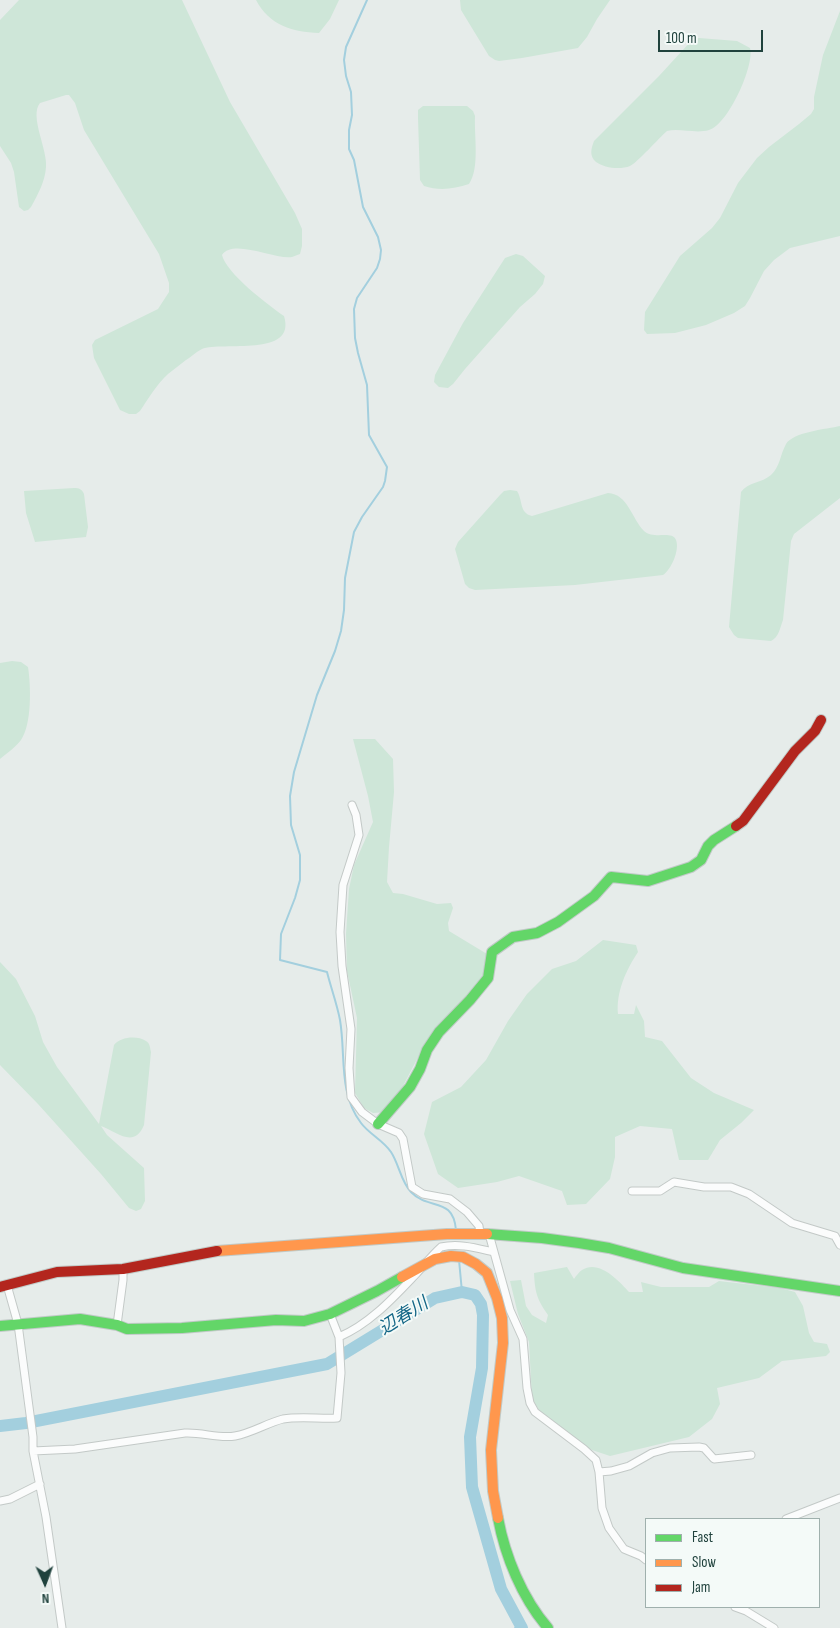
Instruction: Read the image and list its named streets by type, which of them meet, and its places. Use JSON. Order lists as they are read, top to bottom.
{
  "water": ["辺春川"],
  "legend": ["Fast", "Slow", "Jam"],
  "scale_bar": "100 m",
  "north": "bottom"
}
